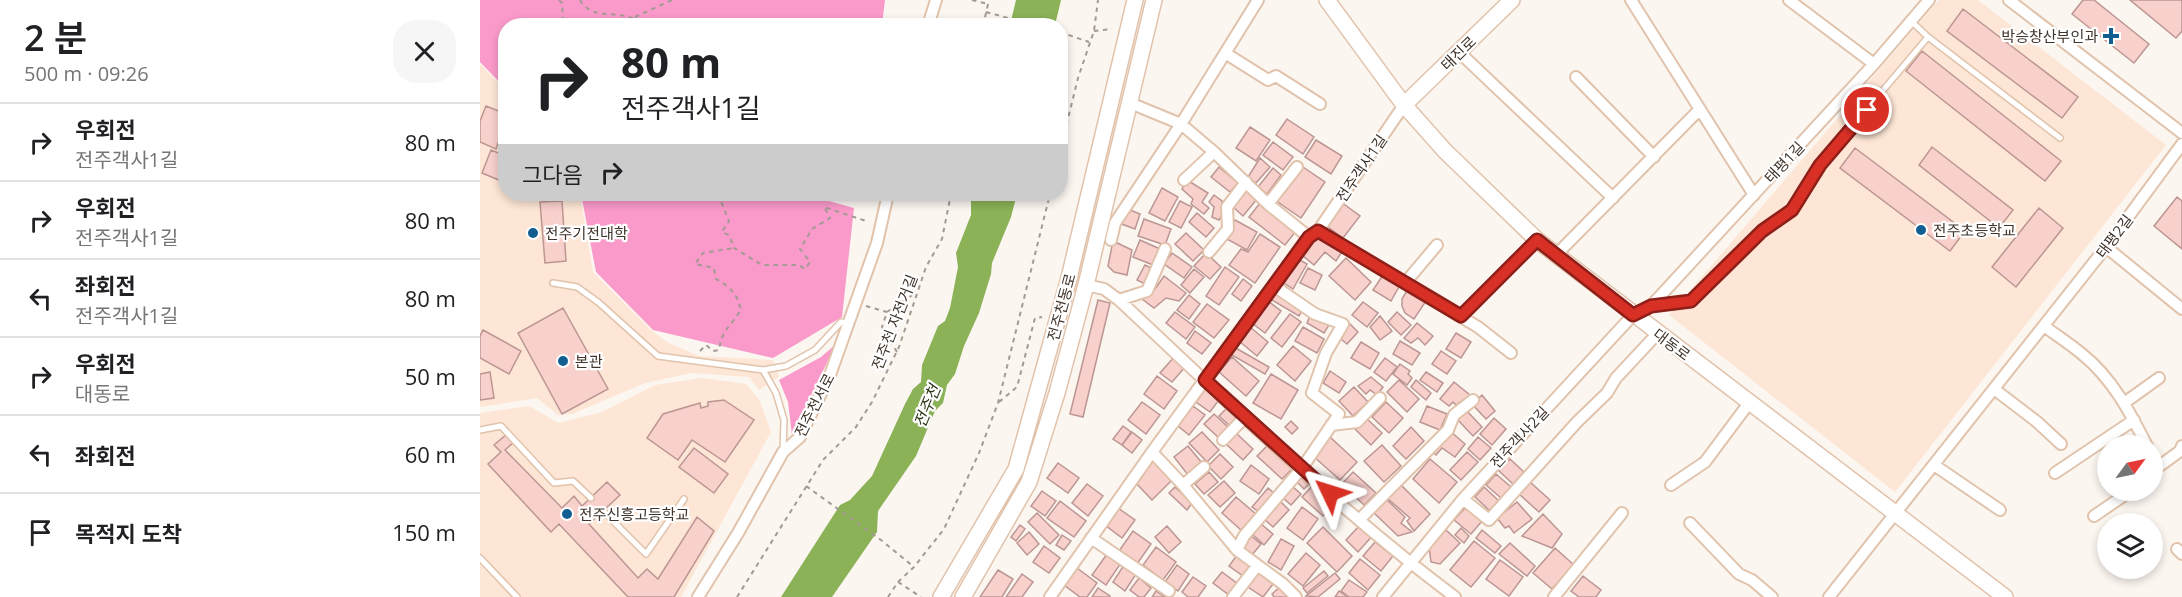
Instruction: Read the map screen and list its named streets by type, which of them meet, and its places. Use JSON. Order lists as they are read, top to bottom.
{
  "streets": {
    "street": [
      "태진로",
      "태평1길",
      "전주객사1길",
      "태평2길",
      "전주천동로",
      "대동로",
      "전주천서로",
      "전주객사2길"
    ],
    "path": ["전주천 자전거길"]
  },
  "crossings": [
    ["태진로", "전주객사1길"],
    ["태진로", "대동로"],
    ["태평1길", "대동로"],
    ["태평1길", "전주객사2길"],
    ["전주객사1길", "대동로"],
    ["태평2길", "대동로"],
    ["대동로", "전주객사2길"]
  ],
  "water": ["전주천"],
  "places": {
    "health": ["박승창산부인과"],
    "other": [
      "전주초등학교",
      "전주기전대학",
      "본관",
      "전주신흥고등학교"
    ]
  },
  "north": "top right",
  "page": {
    "heading": ["2 분", "500 m · 09:26"],
    "turn": ["80 m", "전주객사1길"],
    "list": [
      {
        "name": "우회전",
        "note": "전주객사1길",
        "value": "80 m"
      },
      {
        "name": "우회전",
        "note": "전주객사1길",
        "value": "80 m"
      },
      {
        "name": "좌회전",
        "note": "전주객사1길",
        "value": "80 m"
      },
      {
        "name": "우회전",
        "note": "대동로",
        "value": "50 m"
      },
      {
        "name": "좌회전",
        "value": "60 m"
      },
      {
        "name": "목적지 도착",
        "value": "150 m"
      }
    ],
    "then": "그다음"
  }
}
